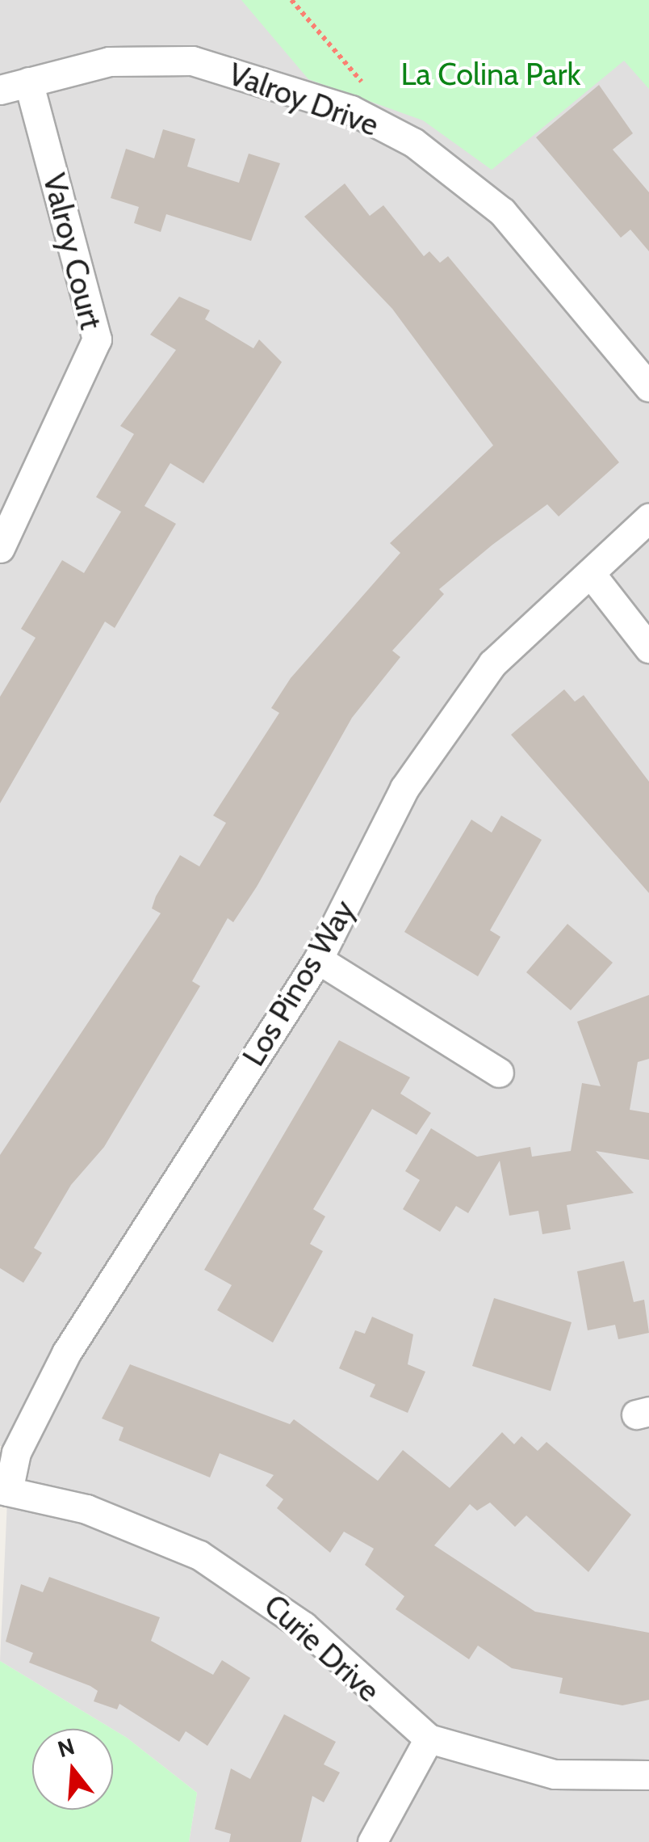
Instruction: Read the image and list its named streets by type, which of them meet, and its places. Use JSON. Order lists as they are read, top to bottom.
{
  "streets": {
    "street": [
      "Valroy Drive",
      "Valroy Court",
      "Los Pinos Way",
      "Curie Drive"
    ]
  },
  "crossings": [
    ["Valroy Drive", "Valroy Court"],
    ["Los Pinos Way", "Curie Drive"]
  ],
  "parks": ["La Colina Park"],
  "north": "top"
}
